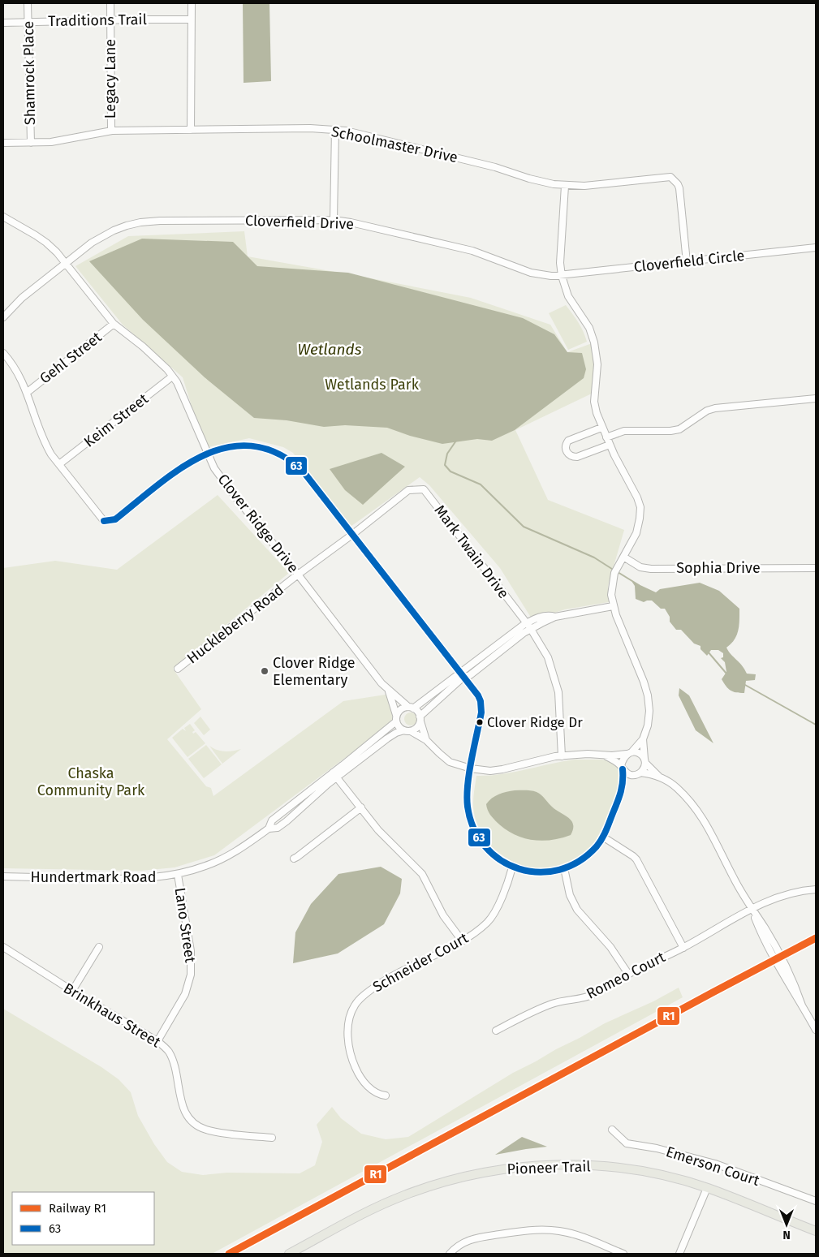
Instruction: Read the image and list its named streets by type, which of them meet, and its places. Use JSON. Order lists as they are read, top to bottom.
{
  "streets": {
    "main road": ["Pioneer Trail"],
    "street": [
      "Traditions Trail",
      "Shamrock Place",
      "Legacy Lane",
      "Schoolmaster Drive",
      "Cloverfield Drive",
      "Cloverfield Circle",
      "Gehl Street",
      "Keim Street",
      "Clover Ridge Drive",
      "Mark Twain Drive",
      "Sophia Drive",
      "Huckleberry Road",
      "Hundertmark Road",
      "Lano Street",
      "Schneider Court",
      "Romeo Court",
      "Brinkhaus Street",
      "Emerson Court"
    ]
  },
  "crossings": [
    ["Traditions Trail", "Shamrock Place"],
    ["Traditions Trail", "Legacy Lane"],
    ["Shamrock Place", "Schoolmaster Drive"],
    ["Legacy Lane", "Schoolmaster Drive"],
    ["Schoolmaster Drive", "Cloverfield Circle"],
    ["Cloverfield Drive", "Cloverfield Circle"],
    ["Cloverfield Drive", "Clover Ridge Drive"],
    ["Gehl Street", "Clover Ridge Drive"],
    ["Keim Street", "Clover Ridge Drive"],
    ["Clover Ridge Drive", "Huckleberry Road"],
    ["Mark Twain Drive", "Huckleberry Road"],
    ["Mark Twain Drive", "Schneider Court"],
    ["Hundertmark Road", "Lano Street"],
    ["Lano Street", "Brinkhaus Street"]
  ],
  "water": ["Wetlands"],
  "parks": ["Wetlands Park", "Chaska Community Park"],
  "places": ["Clover Ridge Elementary", "Clover Ridge Dr"],
  "lines": ["transit line 63", "rail line R1"],
  "legend": ["Railway R1", "63"],
  "north": "bottom"
}
